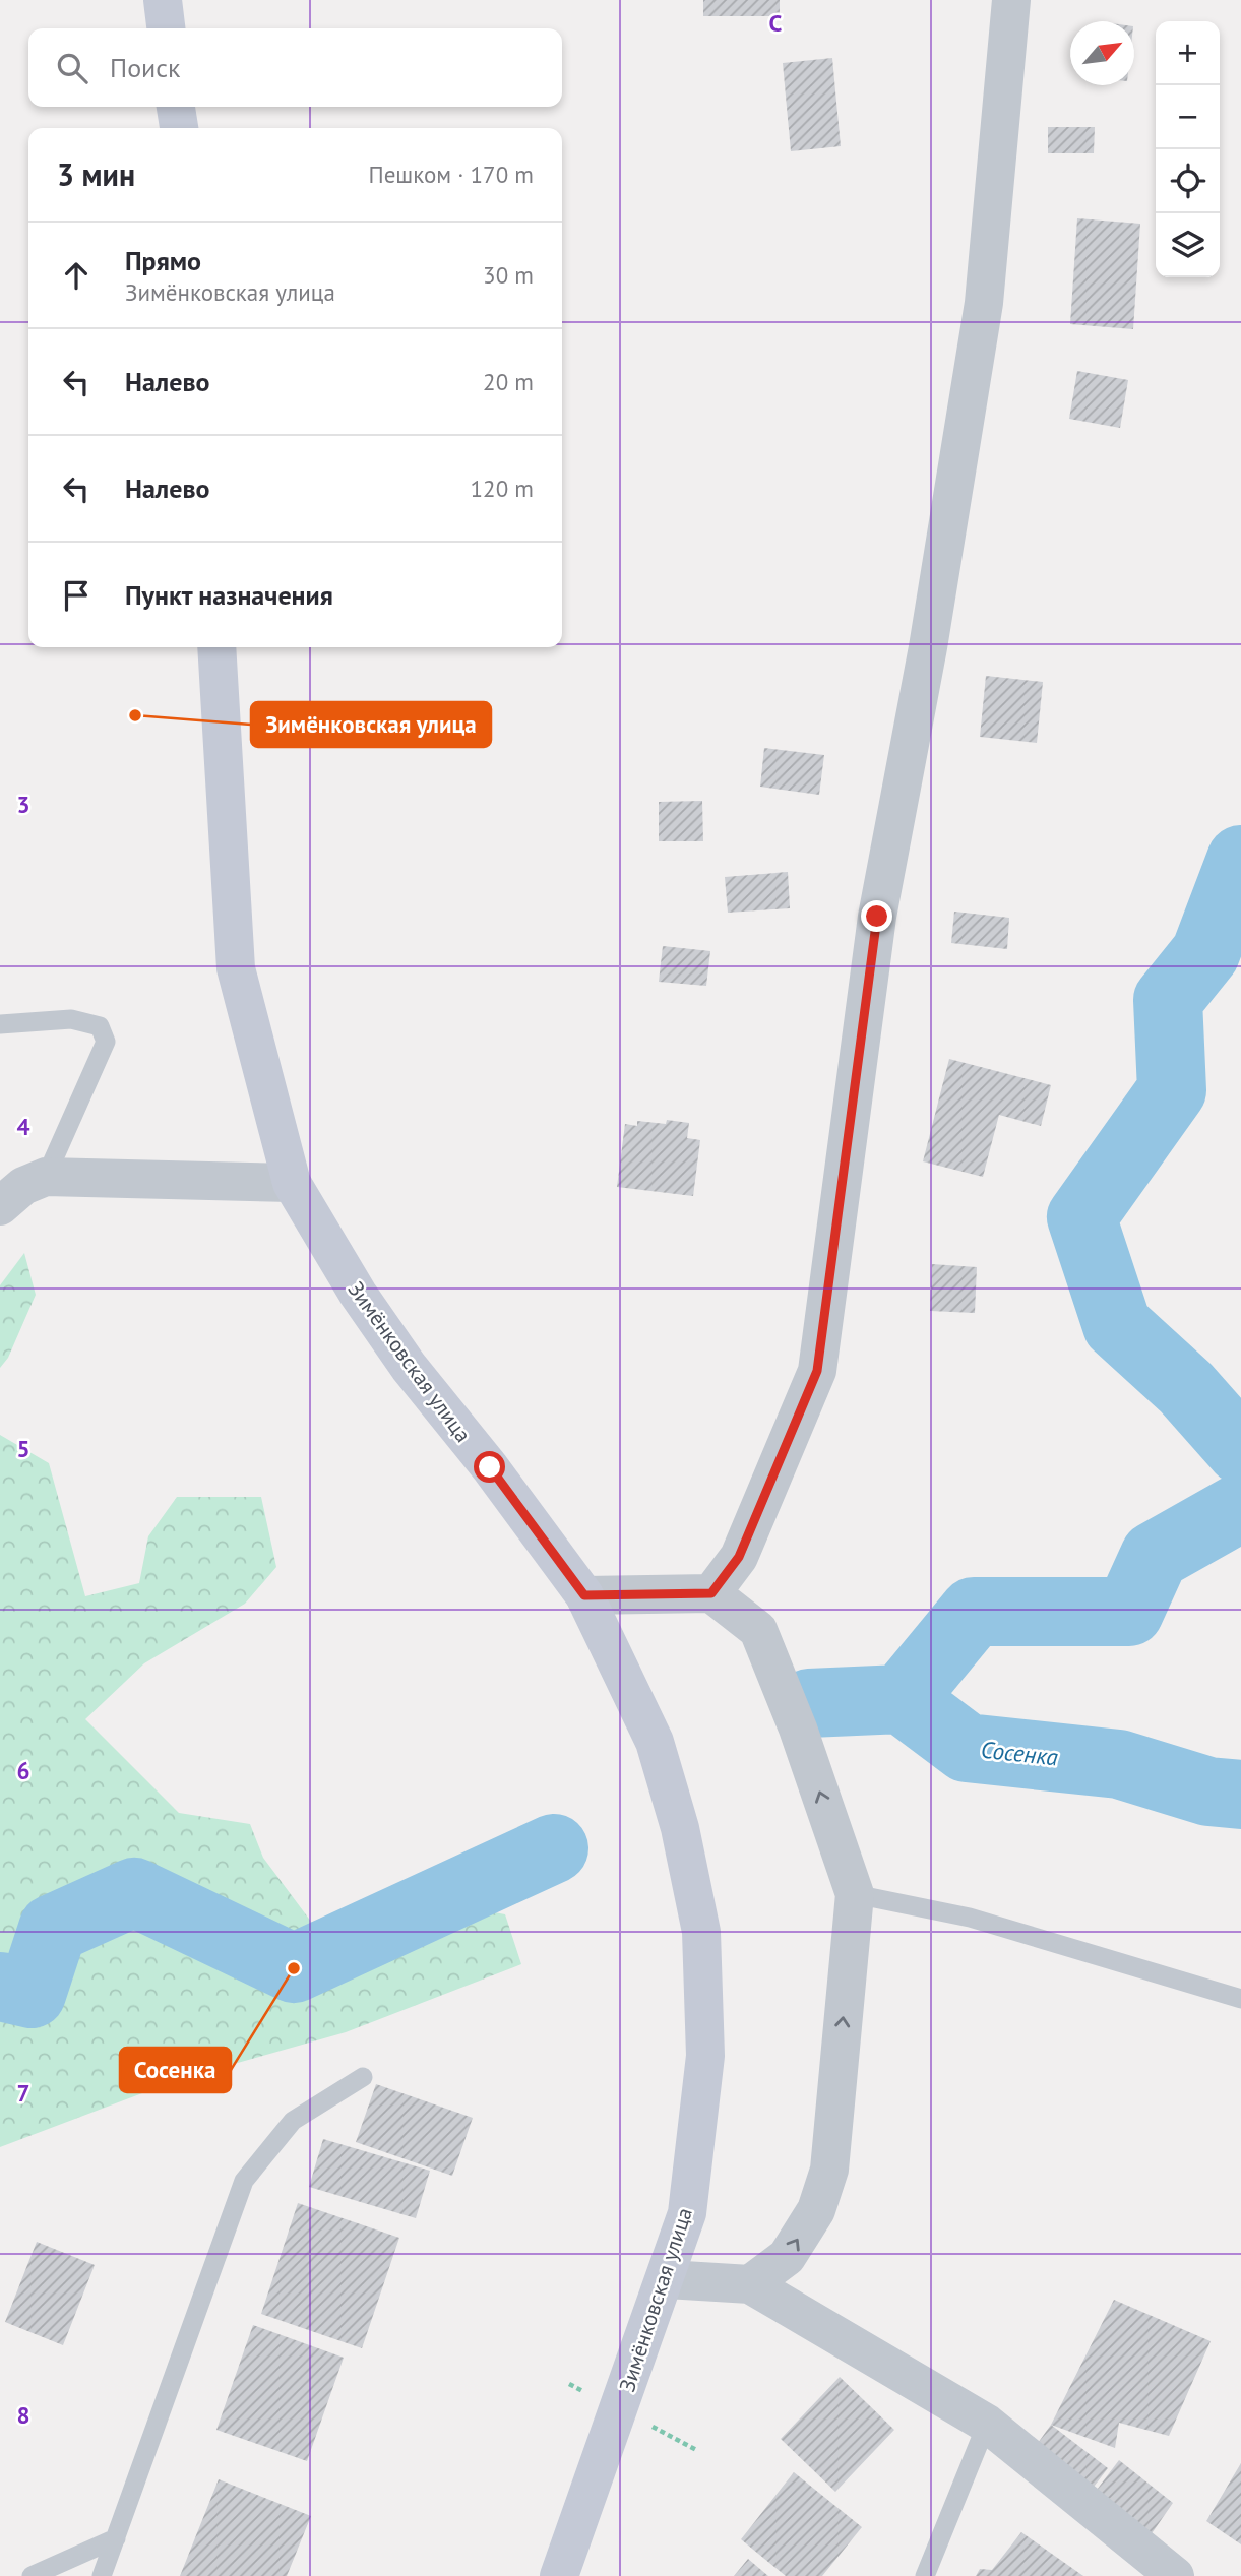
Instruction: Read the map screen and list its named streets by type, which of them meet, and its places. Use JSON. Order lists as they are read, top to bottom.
{
  "streets": {
    "main road": ["Зимёнковская улица"]
  },
  "water": ["Сосенка"],
  "places": ["Зимёнковская улица", "Сосенка"],
  "north": "top right",
  "page": {
    "map_buttons": ["+", "−"],
    "search": "Поиск",
    "heading": ["3 мин", "Пешком · 170 m"],
    "list": [
      ["Прямо", "Зимёнковская улица", "30 m"],
      ["Налево", "20 m"],
      ["Налево", "120 m"],
      "Пункт назначения"
    ]
  },
  "grid": {
    "columns": ["C"],
    "rows": [
      "3",
      "4",
      "5",
      "6",
      "7",
      "8"
    ]
  }
}
